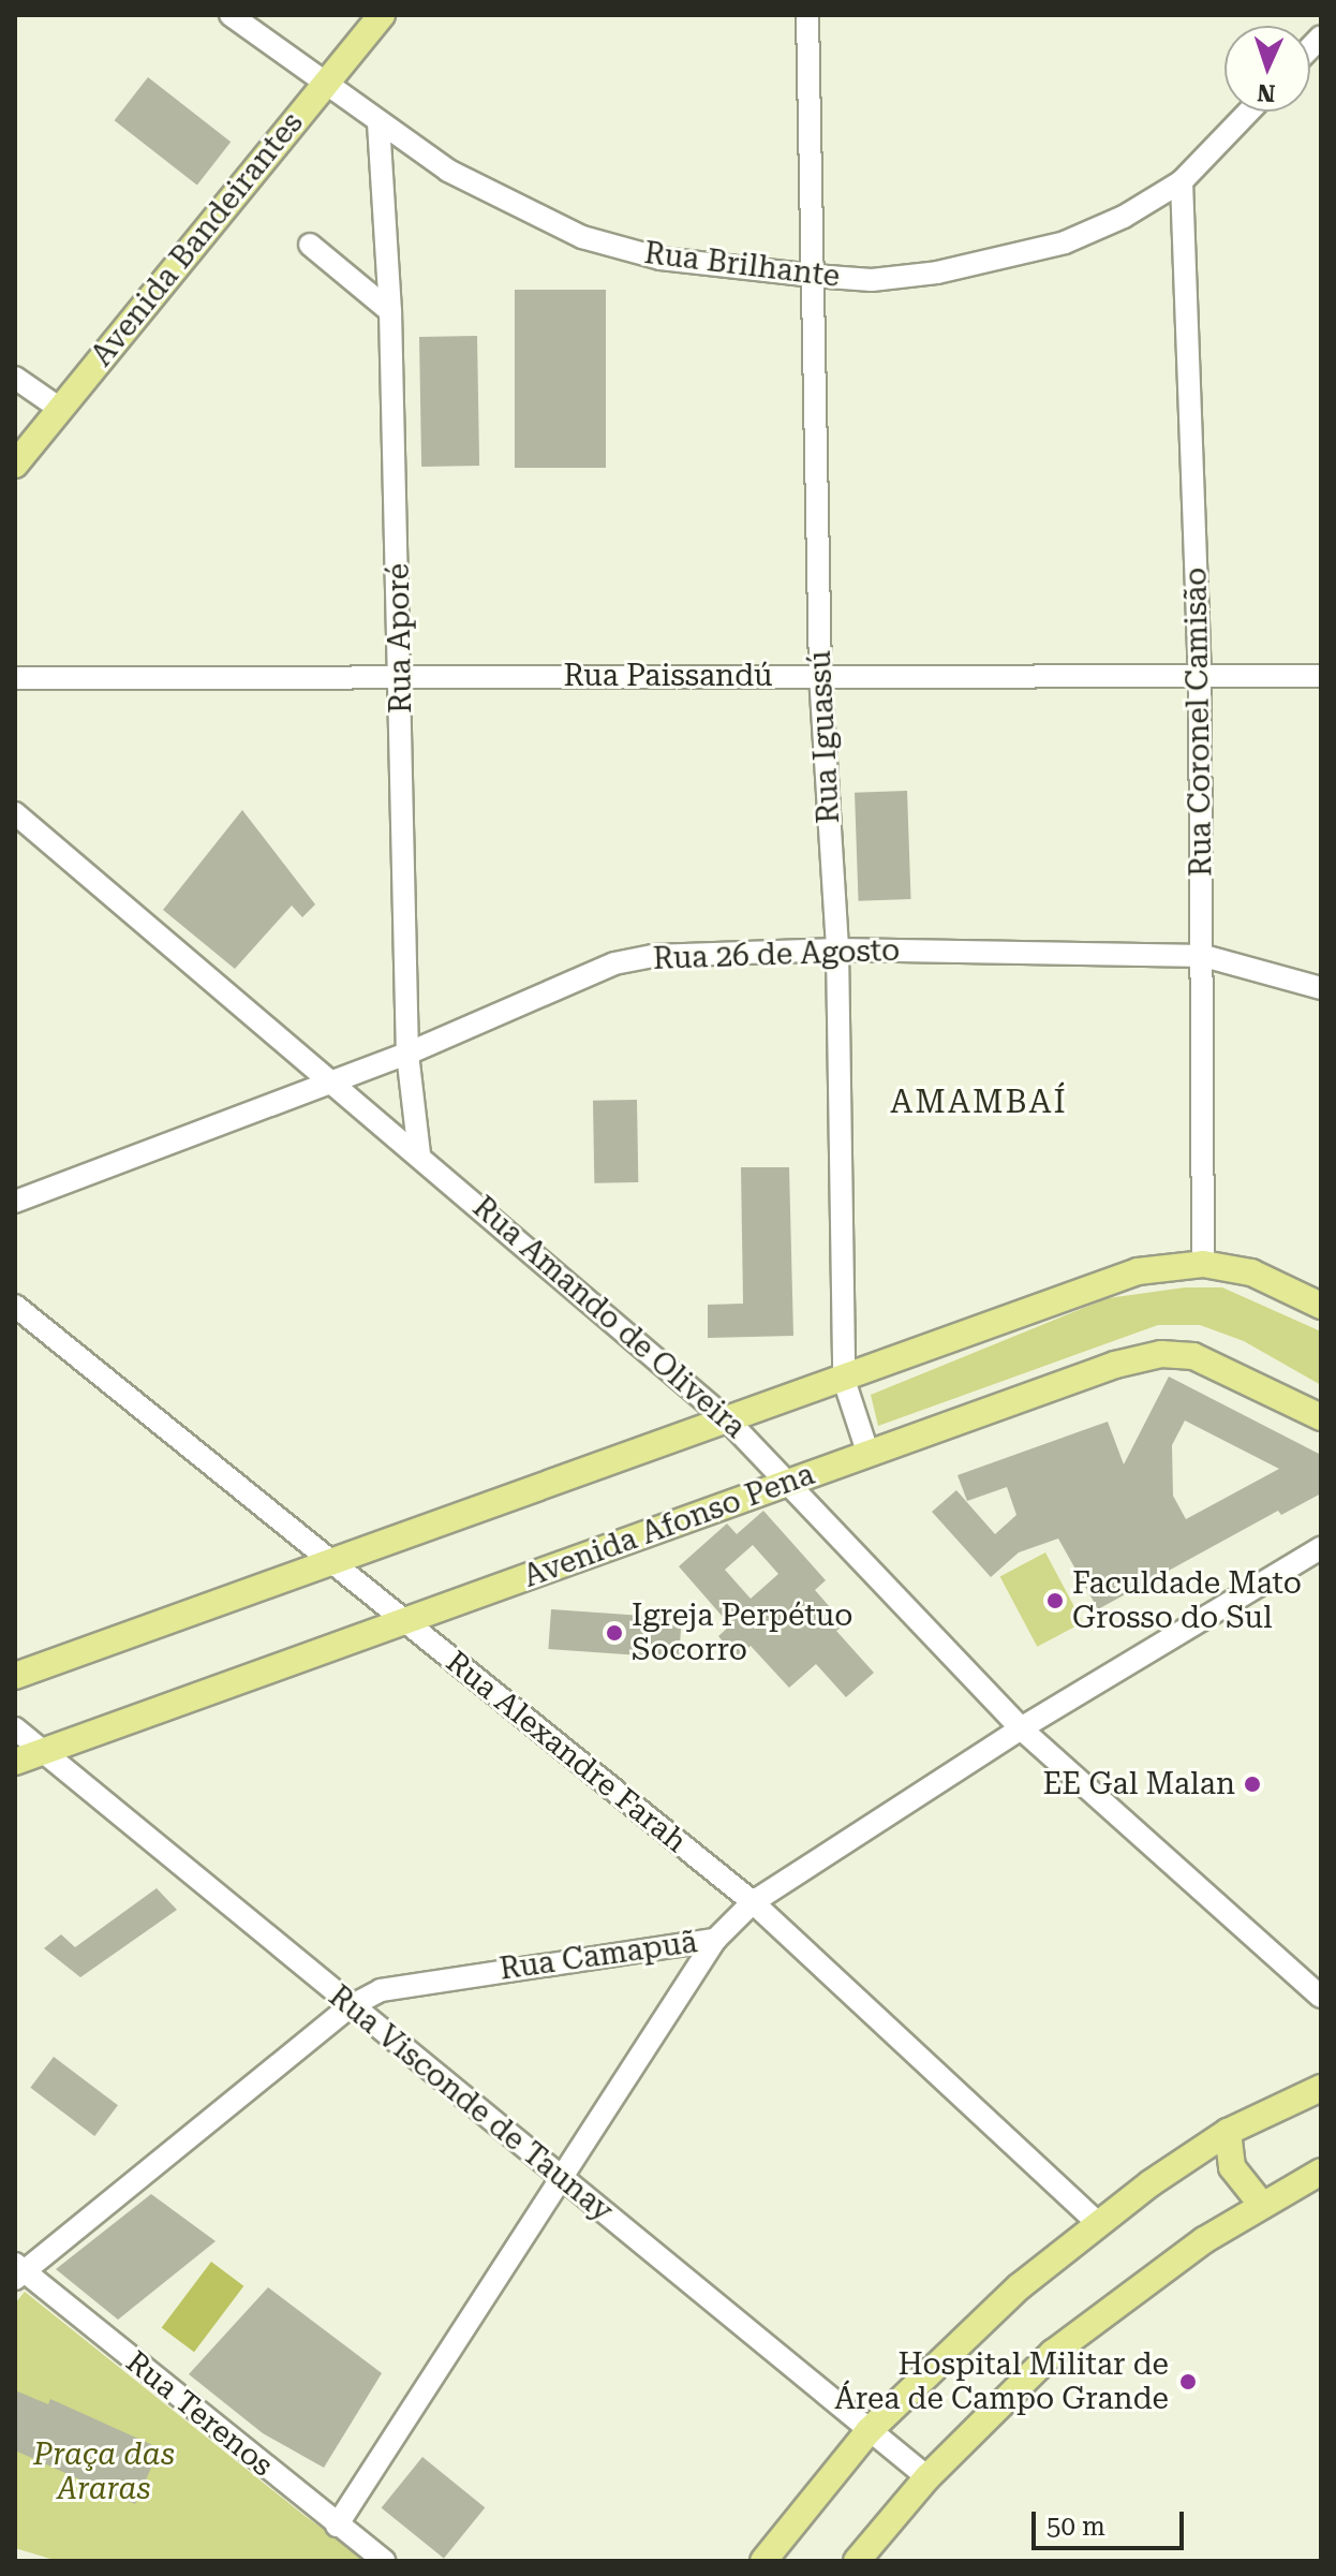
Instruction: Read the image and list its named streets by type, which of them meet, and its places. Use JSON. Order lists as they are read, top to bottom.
{
  "streets": {
    "main road": ["Avenida Bandeirantes", "Avenida Afonso Pena"],
    "street": [
      "Rua Brilhante",
      "Rua Aporé",
      "Rua Paissandú",
      "Rua Coronel Camisão",
      "Rua Iguassú",
      "Rua 26 de Agosto",
      "Rua Amando de Oliveira",
      "Rua Alexandre Farah",
      "Rua Camapuã",
      "Rua Visconde de Taunay",
      "Rua Terenos"
    ]
  },
  "crossings": [
    ["Avenida Bandeirantes", "Rua Brilhante"],
    ["Rua Brilhante", "Rua Aporé"],
    ["Rua Brilhante", "Rua Coronel Camisão"],
    ["Rua Brilhante", "Rua Iguassú"],
    ["Rua Aporé", "Rua Paissandú"],
    ["Rua Aporé", "Rua 26 de Agosto"],
    ["Rua Aporé", "Rua Amando de Oliveira"],
    ["Rua Paissandú", "Rua Coronel Camisão"],
    ["Rua Paissandú", "Rua Iguassú"],
    ["Rua Coronel Camisão", "Rua 26 de Agosto"],
    ["Rua Iguassú", "Rua 26 de Agosto"],
    ["Rua Iguassú", "Avenida Afonso Pena"],
    ["Rua 26 de Agosto", "Rua Amando de Oliveira"],
    ["Rua Amando de Oliveira", "Avenida Afonso Pena"],
    ["Rua Amando de Oliveira", "Rua Camapuã"],
    ["Avenida Afonso Pena", "Rua Alexandre Farah"],
    ["Avenida Afonso Pena", "Rua Visconde de Taunay"],
    ["Rua Alexandre Farah", "Rua Camapuã"],
    ["Rua Camapuã", "Rua Visconde de Taunay"],
    ["Rua Camapuã", "Rua Terenos"]
  ],
  "districts": ["AMAMBAÍ"],
  "parks": ["Praça das Araras"],
  "places": [
    "Faculdade Mato Grosso do Sul",
    "Igreja Perpétuo Socorro",
    "EE Gal Malan",
    "Hospital Militar de Área de Campo Grande"
  ],
  "scale_bar": "50 m",
  "north": "bottom"
}
